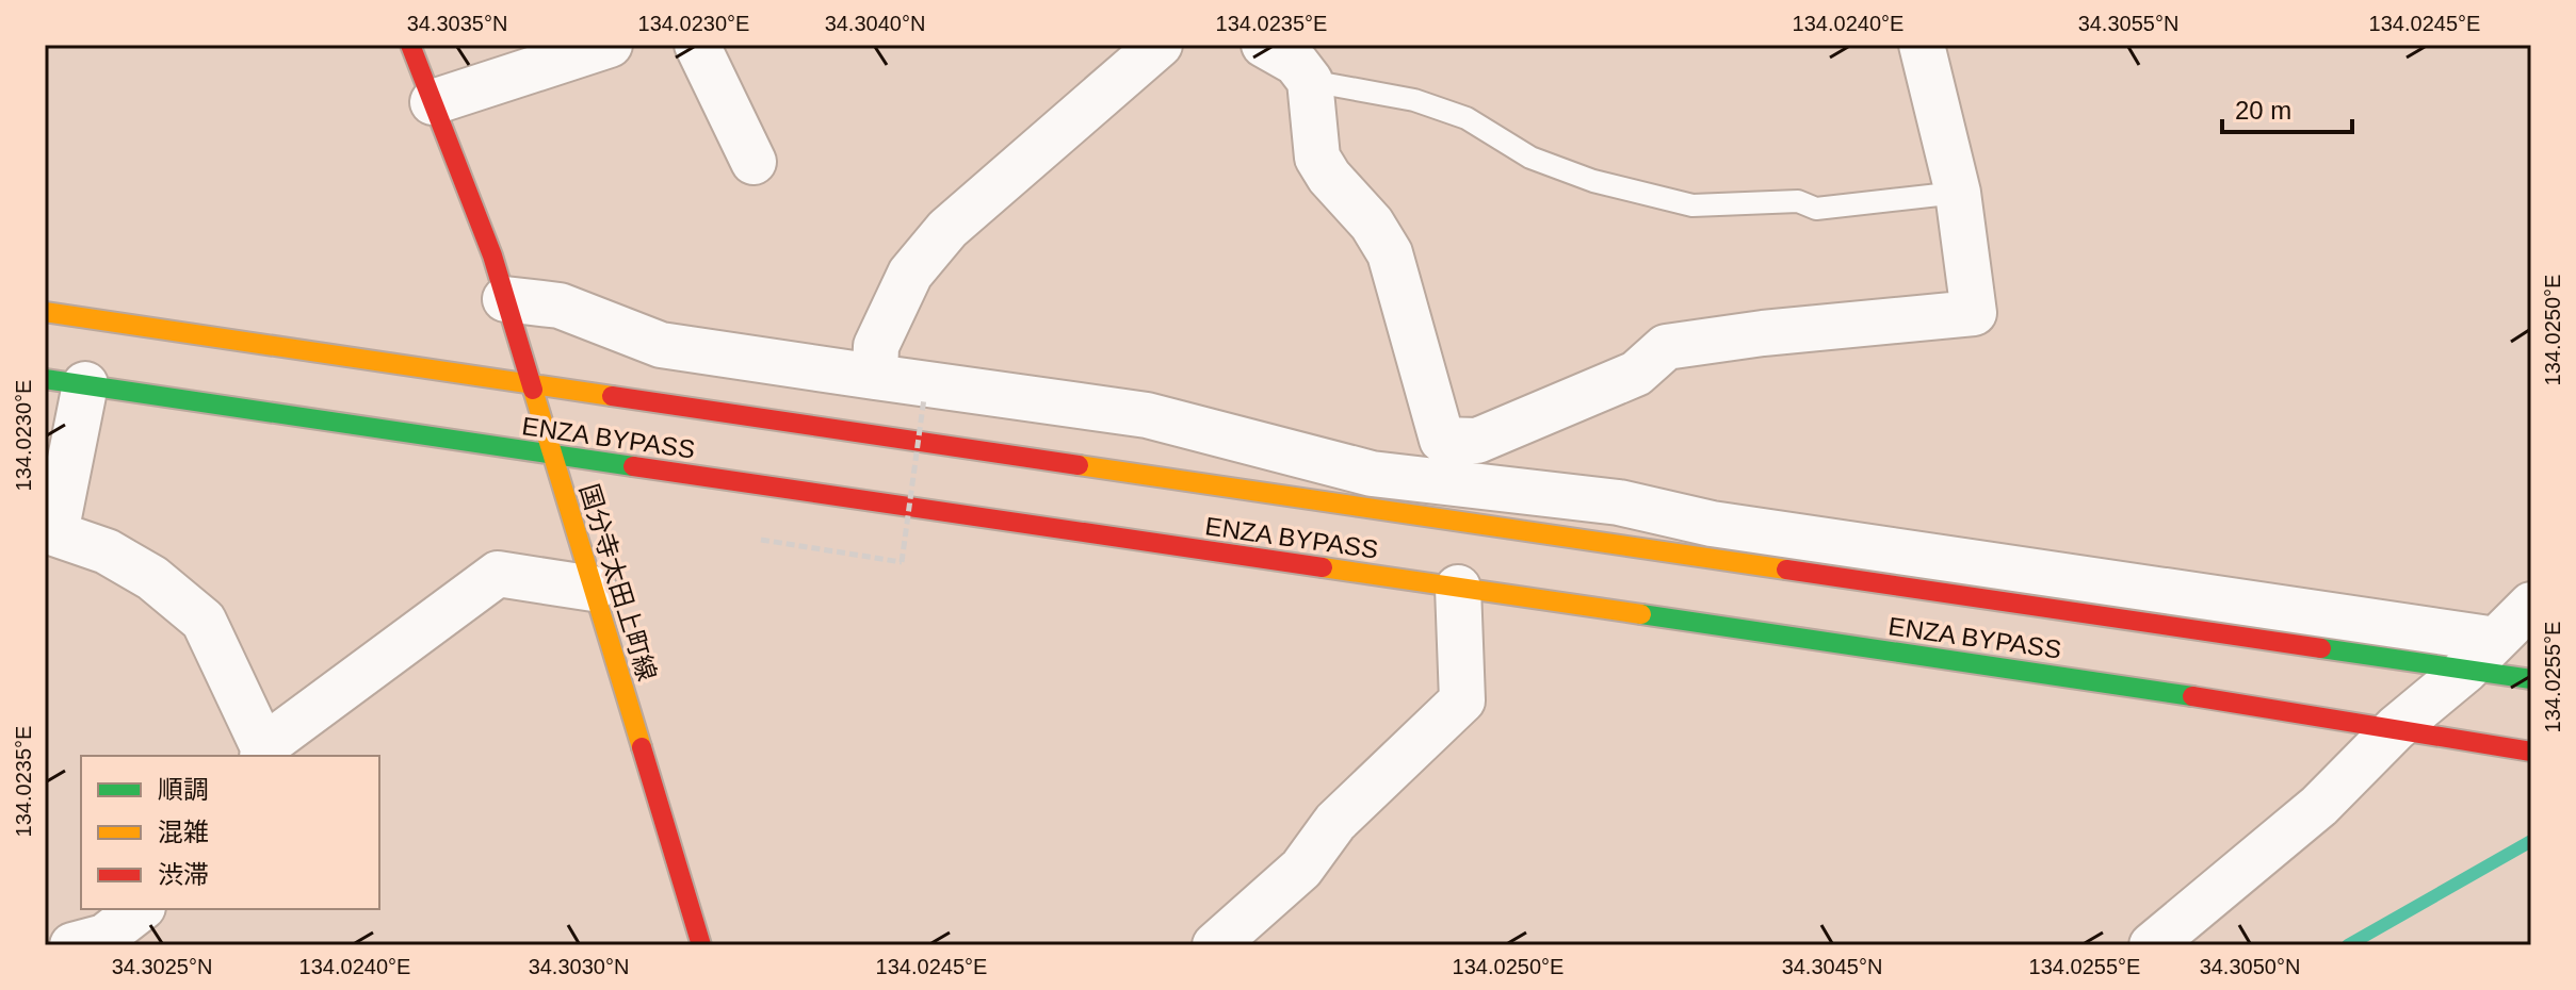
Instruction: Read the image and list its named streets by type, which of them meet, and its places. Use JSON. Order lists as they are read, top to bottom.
{
  "streets": {
    "main road": ["ENZA BYPASS", "国分寺太田上町線"]
  },
  "crossings": [
    ["ENZA BYPASS", "国分寺太田上町線"]
  ],
  "legend": ["順調", "混雑", "渋滞"],
  "scale_bar": "20 m",
  "coordinates": [
    "34.3035°N",
    "134.0230°E",
    "34.3040°N",
    "134.0235°E",
    "134.0240°E",
    "34.3055°N",
    "134.0245°E",
    "134.0250°E",
    "134.0255°E",
    "34.3025°N",
    "34.3030°N",
    "34.3045°N",
    "34.3050°N"
  ]
}
